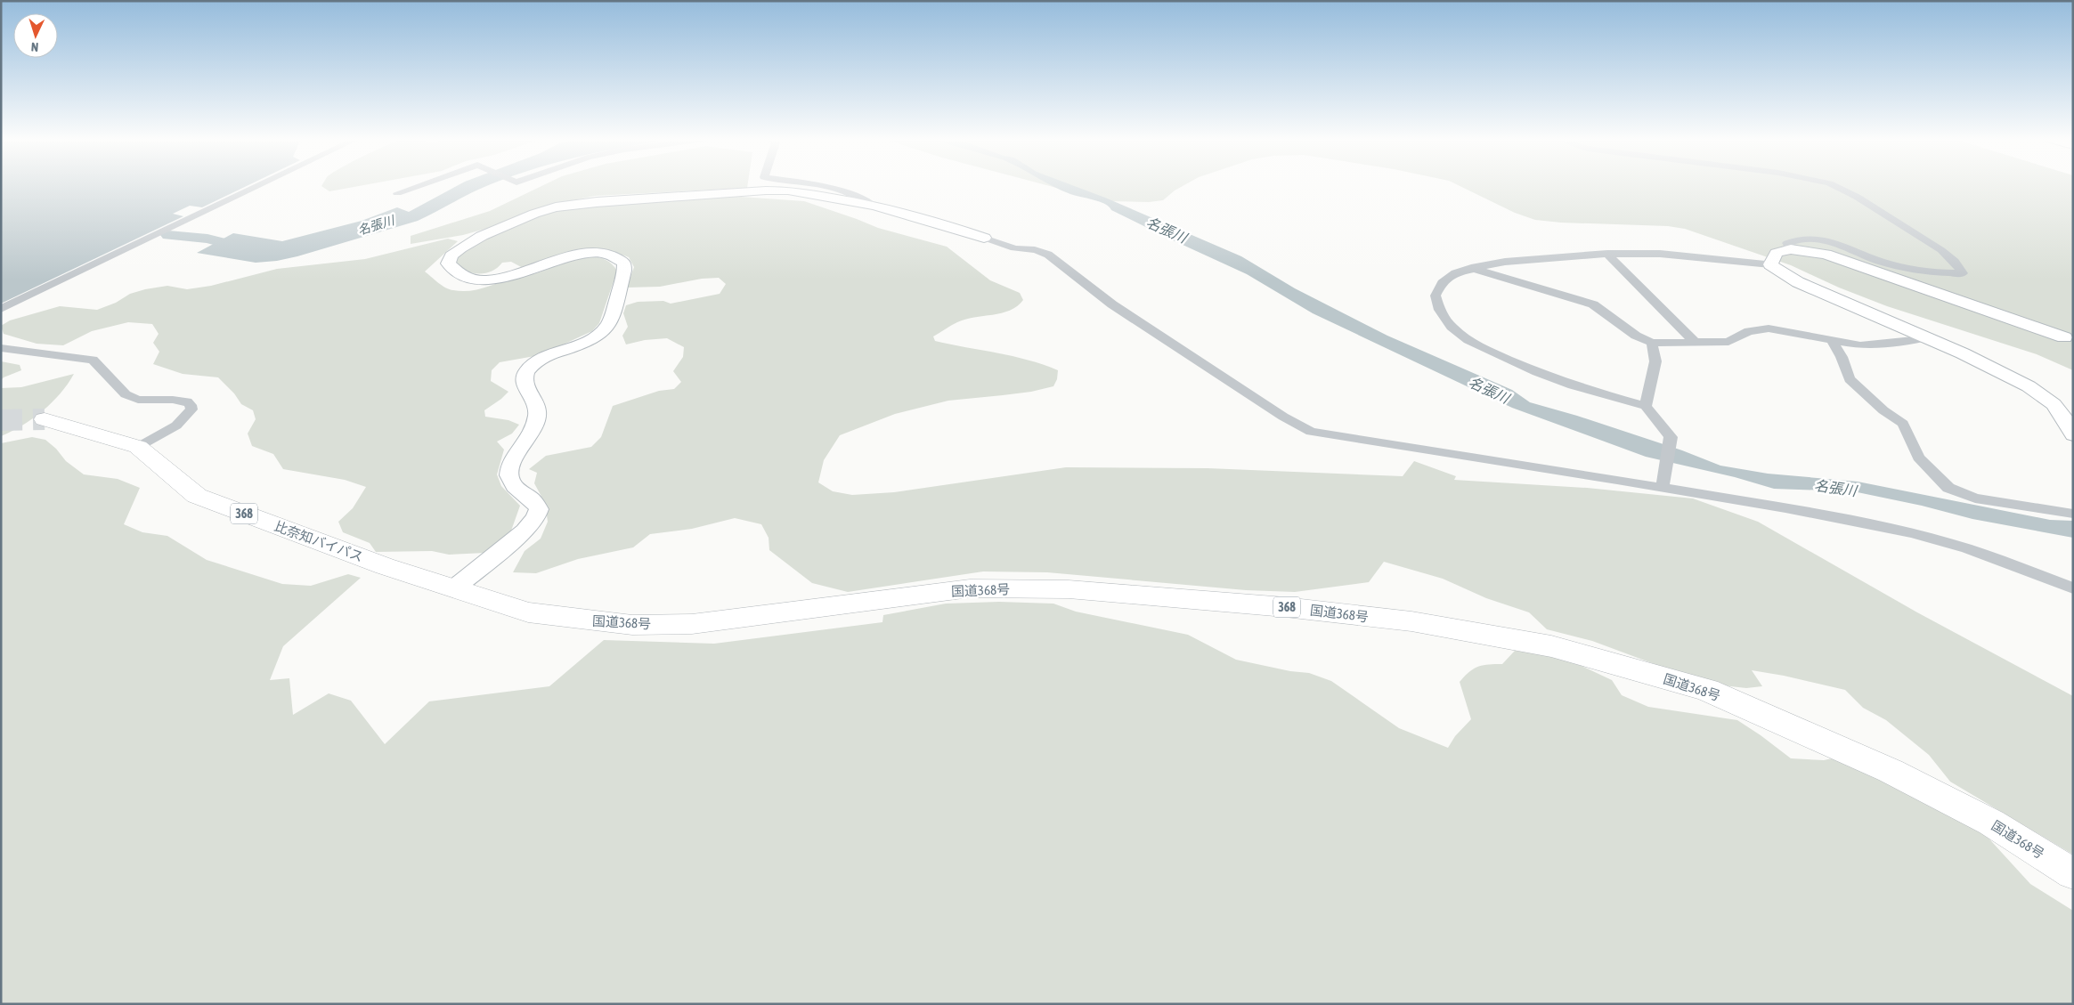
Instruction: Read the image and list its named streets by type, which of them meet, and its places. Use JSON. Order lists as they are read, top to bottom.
{
  "streets": {
    "highway": ["368", "比奈知バイパス", "国道368号"]
  },
  "crossings": [
    ["比奈知バイパス", "国道368号"]
  ],
  "water": ["名張川"],
  "north": "bottom"
}
